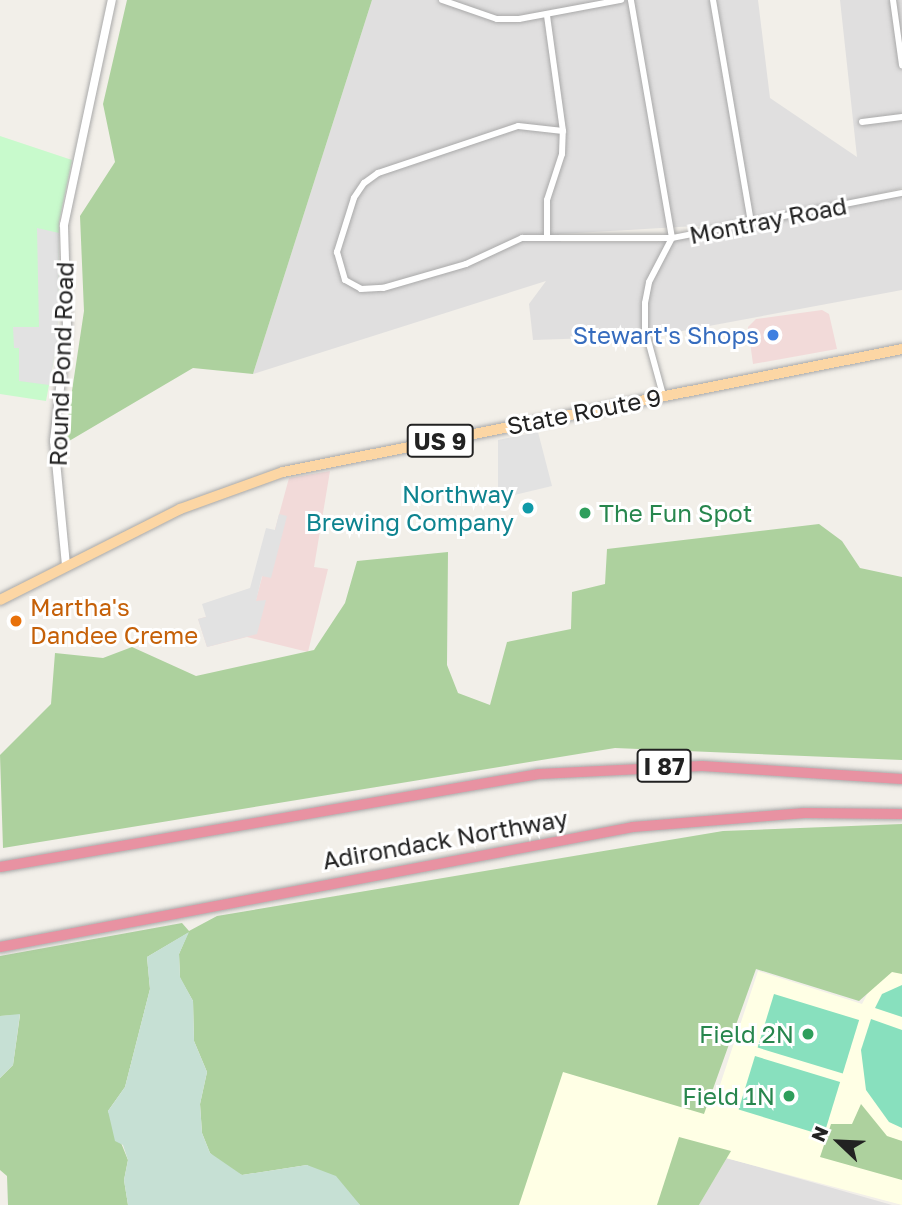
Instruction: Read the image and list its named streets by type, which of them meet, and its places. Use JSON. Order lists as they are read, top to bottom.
{
  "streets": {
    "highway": ["I 87", "Adirondack Northway"],
    "main road": ["State Route 9", "US 9"],
    "street": ["Montray Road", "Round Pond Road"]
  },
  "crossings": [
    ["Montray Road", "State Route 9"],
    ["Round Pond Road", "State Route 9"]
  ],
  "places": [
    "Stewart's Shops",
    "Northway Brewing Company",
    "The Fun Spot",
    "Martha's Dandee Creme",
    "Field 2N",
    "Field 1N"
  ],
  "north": "top left"
}
